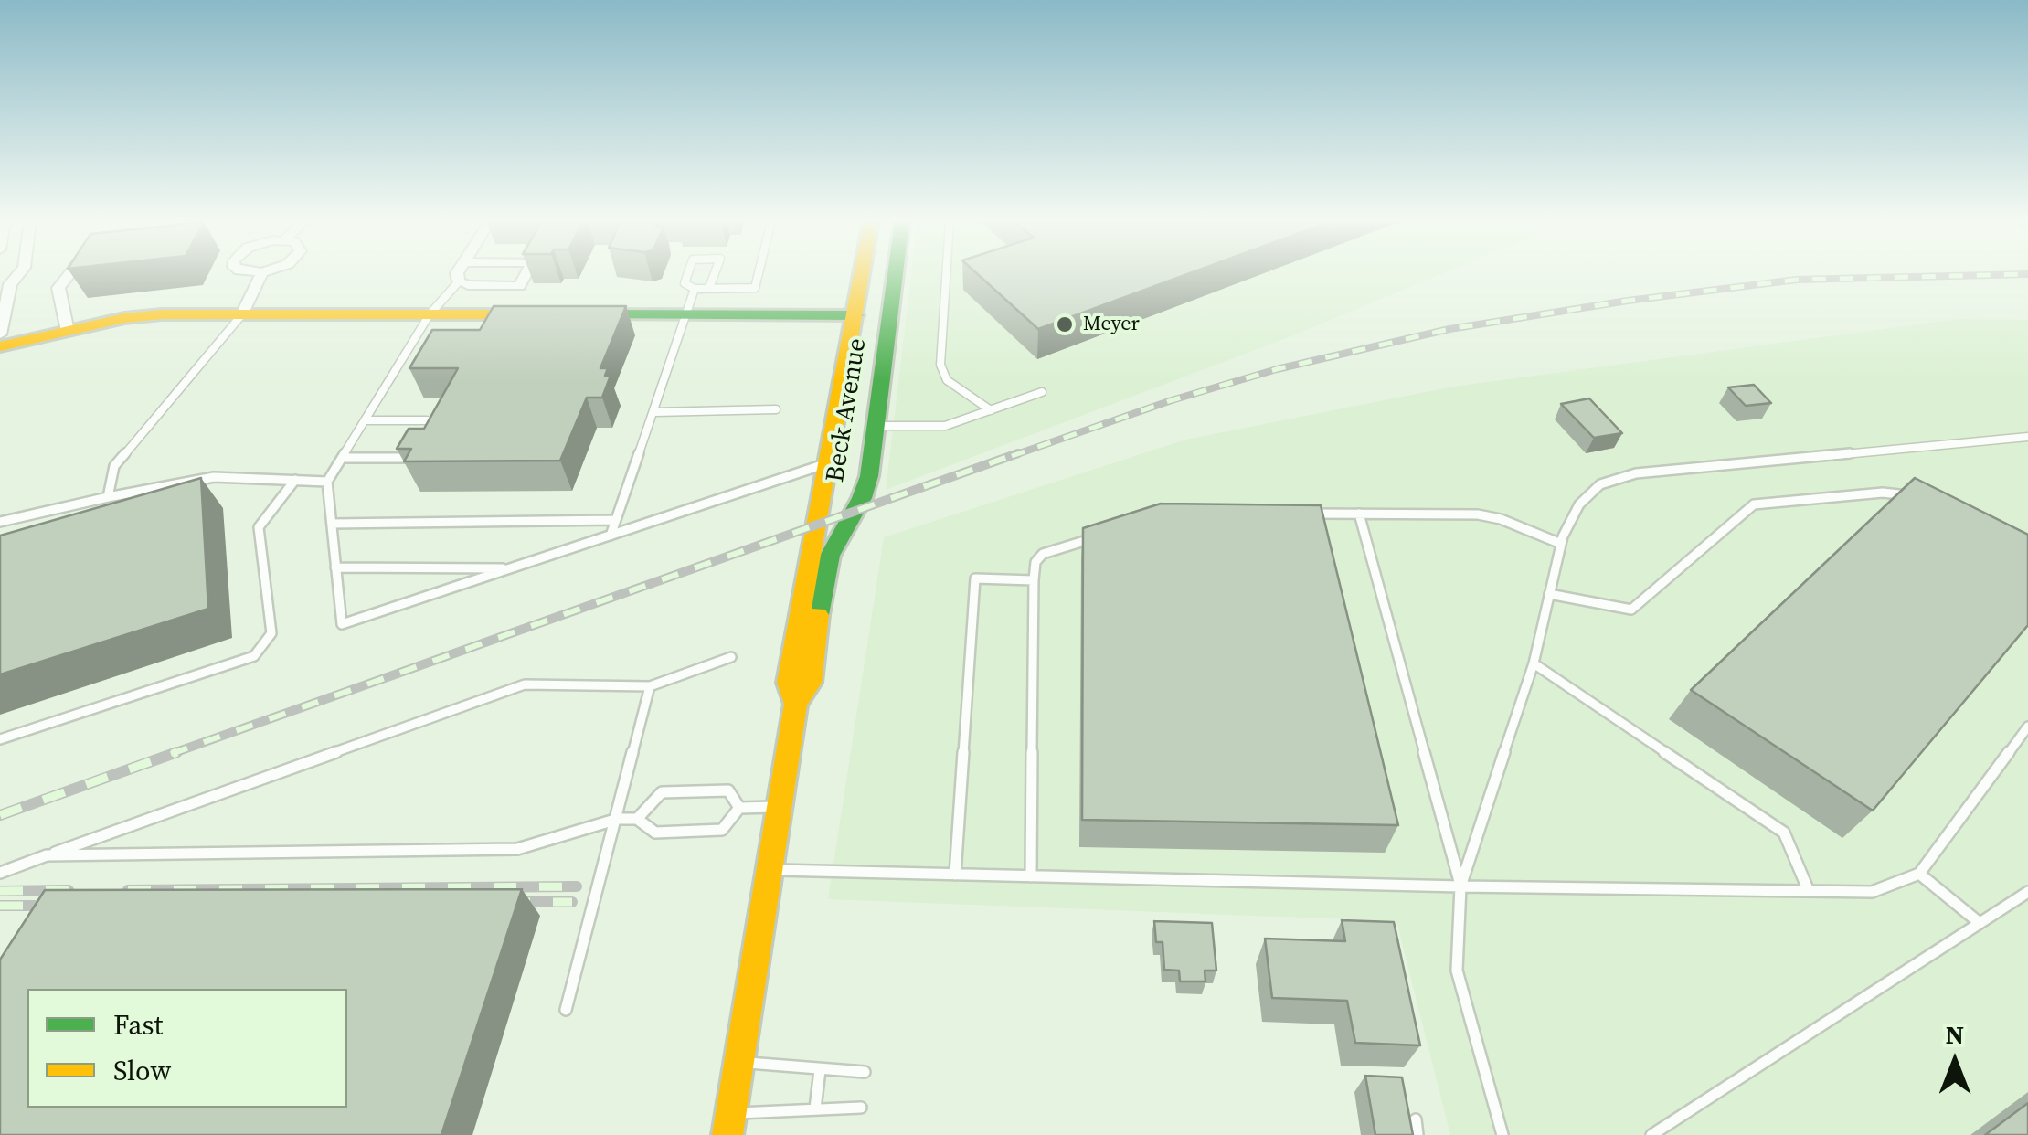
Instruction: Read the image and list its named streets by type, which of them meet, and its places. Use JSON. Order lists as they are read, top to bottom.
{
  "streets": {
    "street": ["Beck Avenue"]
  },
  "places": ["Meyer"],
  "legend": ["Fast", "Slow"],
  "north": "top"
}
